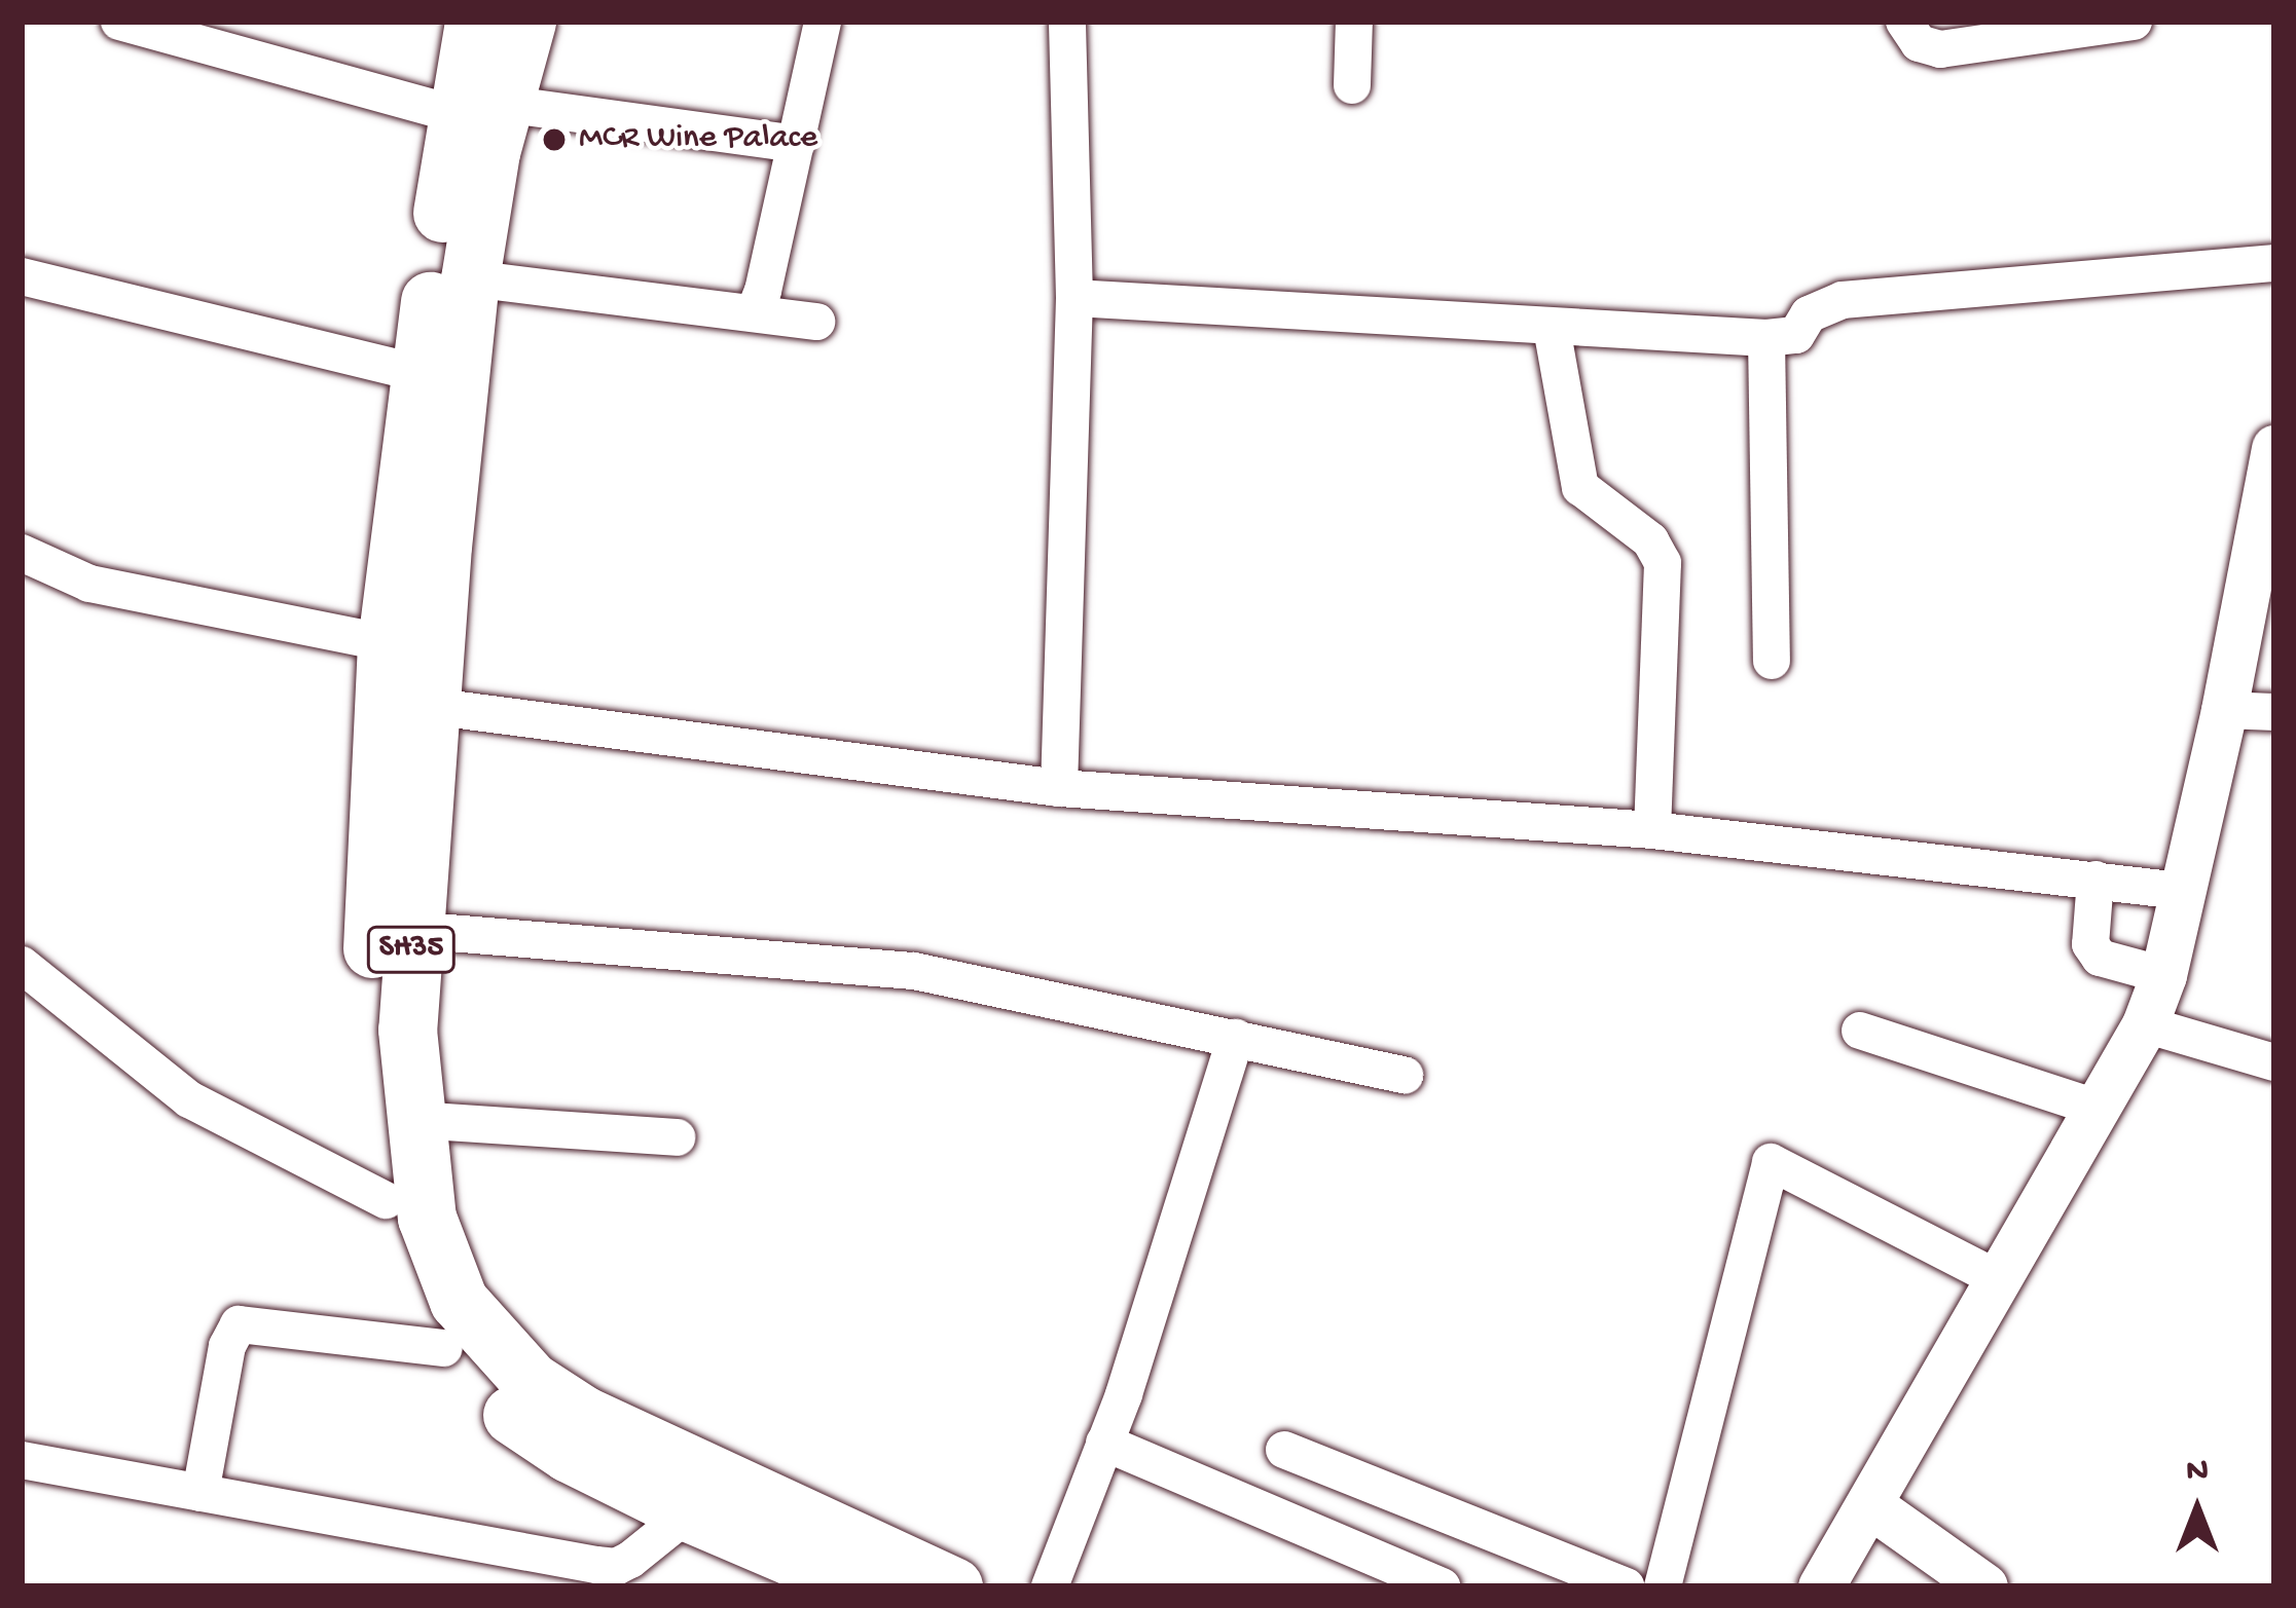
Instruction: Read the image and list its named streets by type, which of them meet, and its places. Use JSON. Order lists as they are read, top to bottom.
{
  "streets": {
    "main road": ["SH35"]
  },
  "places": ["MCR Wine Palace"],
  "north": "top"
}
